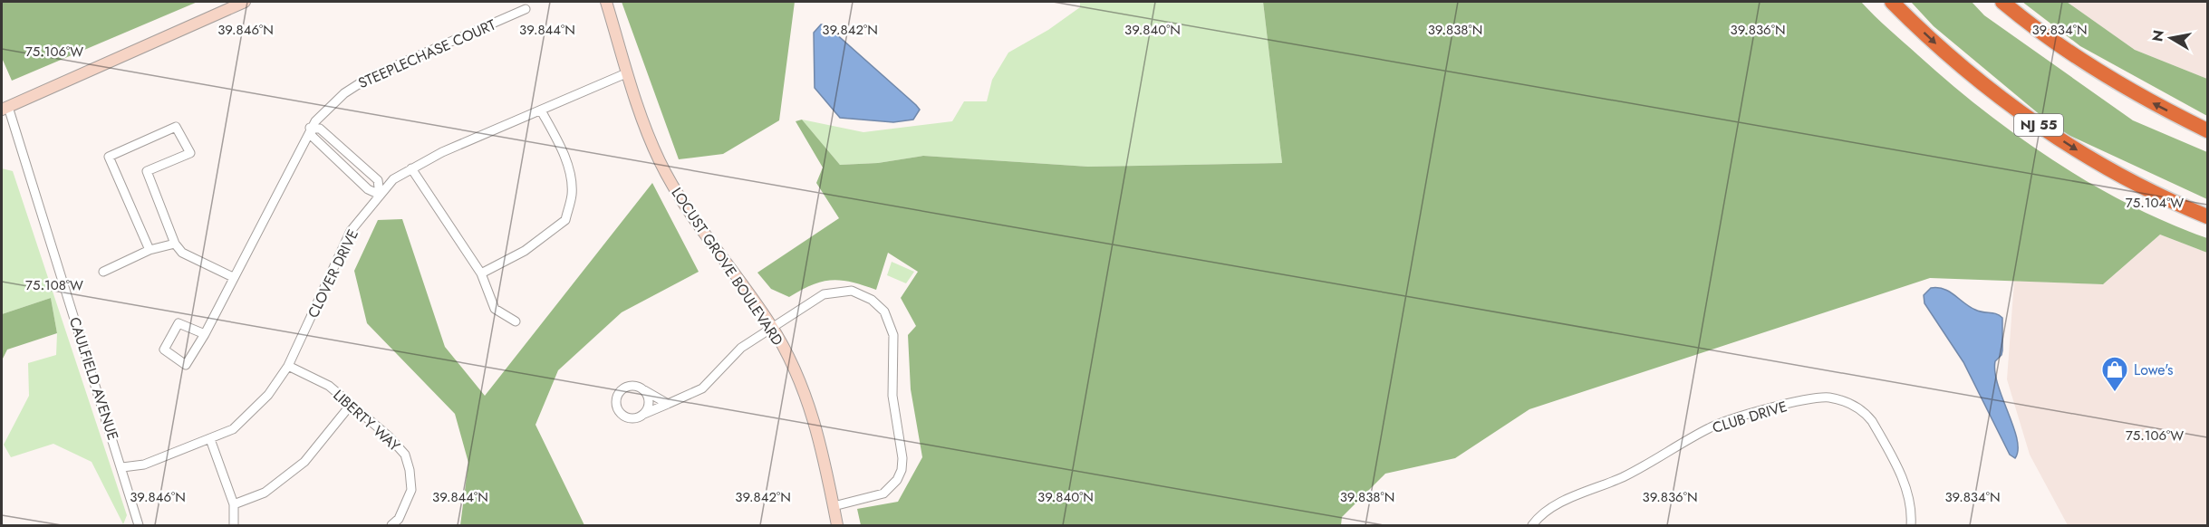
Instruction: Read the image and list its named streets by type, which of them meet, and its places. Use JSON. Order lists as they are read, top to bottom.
{
  "streets": {
    "highway": ["NJ 55"],
    "street": [
      "STEEPLECHASE COURT",
      "LOCUST GROVE BOULEVARD",
      "CLOVER DRIVE",
      "CAULFIELD AVENUE",
      "CLUB DRIVE",
      "LIBERTY WAY"
    ]
  },
  "crossings": [
    ["LOCUST GROVE BOULEVARD", "CLOVER DRIVE"],
    ["CLOVER DRIVE", "CAULFIELD AVENUE"],
    ["CLOVER DRIVE", "LIBERTY WAY"]
  ],
  "places": {
    "shop": ["Lowe's"]
  },
  "north": "left",
  "coordinates": [
    "39.842°N",
    "39.838°N",
    "39.834°N",
    "39.846°N",
    "39.844°N",
    "39.840°N",
    "39.836°N",
    "75.106°W",
    "75.104°W",
    "75.108°W"
  ]
}
